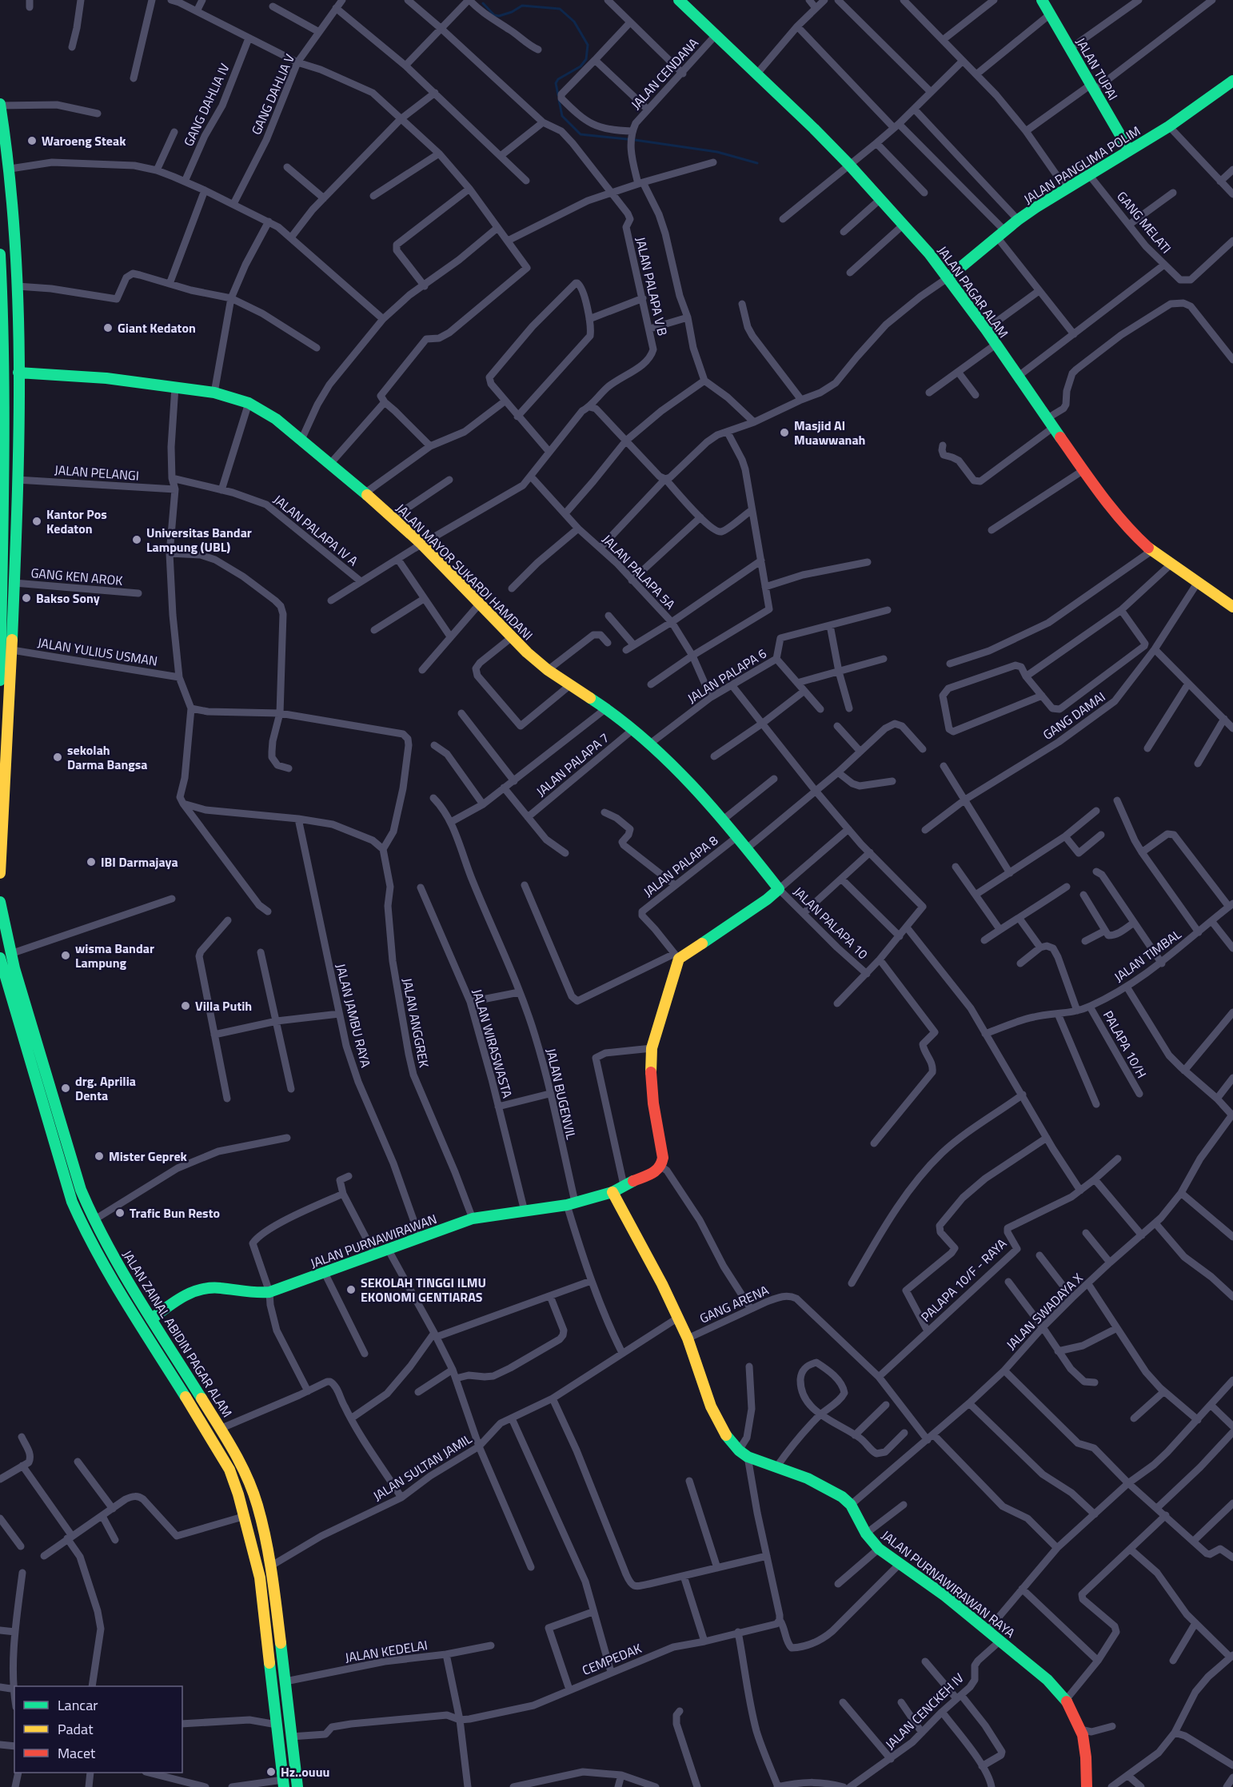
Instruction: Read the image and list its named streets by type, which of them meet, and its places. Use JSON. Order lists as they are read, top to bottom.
{
  "streets": {
    "main road": [
      "JALAN TUPAI",
      "JALAN PANGLIMA POLIM",
      "JALAN PAGAR ALAM",
      "JALAN MAYOR SUKARDI HAMDANI",
      "JALAN PURNAWIRAWAN",
      "JALAN ZAINAL ABIDIN PAGAR ALAM",
      "JALAN PURNAWIRAWAN RAYA"
    ],
    "street": [
      "JALAN CENDANA",
      "GANG DAHLIA V",
      "GANG DAHLIA IV",
      "GANG MELATI",
      "JALAN PALAPA V B",
      "JALAN PELANGI",
      "JALAN PALAPA IV A",
      "JALAN PALAPA 5A",
      "GANG KEN AROK",
      "JALAN YULIUS USMAN",
      "JALAN PALAPA 6",
      "GANG DAMAI",
      "JALAN PALAPA 7",
      "JALAN PALAPA 8",
      "JALAN PALAPA 10",
      "JALAN TIMBAL",
      "JALAN JAMBU RAYA",
      "JALAN ANGGREK",
      "JALAN WIRASWASTA",
      "PALAPA 10/H",
      "JALAN BUGENVIL",
      "PALAPA 10/F - RAYA",
      "GANG ARENA",
      "JALAN SWADAYA X",
      "JALAN SULTAN JAMIL",
      "JALAN KEDELAI",
      "CEMPEDAK",
      "JALAN CENCKEH IV"
    ]
  },
  "crossings": [
    ["JALAN TUPAI", "JALAN PANGLIMA POLIM"],
    ["JALAN CENDANA", "JALAN PAGAR ALAM"],
    ["JALAN PANGLIMA POLIM", "GANG MELATI"],
    ["JALAN PANGLIMA POLIM", "JALAN PAGAR ALAM"],
    ["JALAN PAGAR ALAM", "GANG DAMAI"],
    ["JALAN MAYOR SUKARDI HAMDANI", "JALAN PALAPA 6"],
    ["JALAN MAYOR SUKARDI HAMDANI", "JALAN PALAPA 7"],
    ["JALAN MAYOR SUKARDI HAMDANI", "JALAN PALAPA 8"],
    ["JALAN MAYOR SUKARDI HAMDANI", "JALAN PALAPA 10"],
    ["JALAN PALAPA 5A", "JALAN PALAPA 6"],
    ["JALAN TIMBAL", "PALAPA 10/H"],
    ["JALAN JAMBU RAYA", "JALAN PURNAWIRAWAN"],
    ["JALAN ANGGREK", "JALAN PURNAWIRAWAN"],
    ["JALAN WIRASWASTA", "JALAN PURNAWIRAWAN"],
    ["JALAN BUGENVIL", "JALAN PURNAWIRAWAN"],
    ["JALAN BUGENVIL", "JALAN SULTAN JAMIL"],
    ["JALAN PURNAWIRAWAN", "JALAN ZAINAL ABIDIN PAGAR ALAM"],
    ["PALAPA 10/F - RAYA", "GANG ARENA"],
    ["JALAN SWADAYA X", "JALAN PURNAWIRAWAN RAYA"],
    ["JALAN ZAINAL ABIDIN PAGAR ALAM", "JALAN SULTAN JAMIL"],
    ["JALAN ZAINAL ABIDIN PAGAR ALAM", "JALAN KEDELAI"],
    ["JALAN ZAINAL ABIDIN PAGAR ALAM", "CEMPEDAK"],
    ["JALAN PURNAWIRAWAN RAYA", "JALAN CENCKEH IV"]
  ],
  "places": [
    "Waroeng Steak",
    "Giant Kedaton",
    "Masjid Al Muawwanah",
    "Kantor Pos Kedaton",
    "Universitas Bandar Lampung (UBL)",
    "Bakso Sony",
    "sekolah Darma Bangsa",
    "IBI Darmajaya",
    "wisma Bandar Lampung",
    "Villa Putih",
    "drg. Aprilia Denta",
    "Mister Geprek",
    "Trafic Bun Resto",
    "SEKOLAH TINGGI ILMU EKONOMI GENTIARAS",
    "Hz..ouuu"
  ],
  "legend": ["Lancar", "Padat", "Macet"]
}
